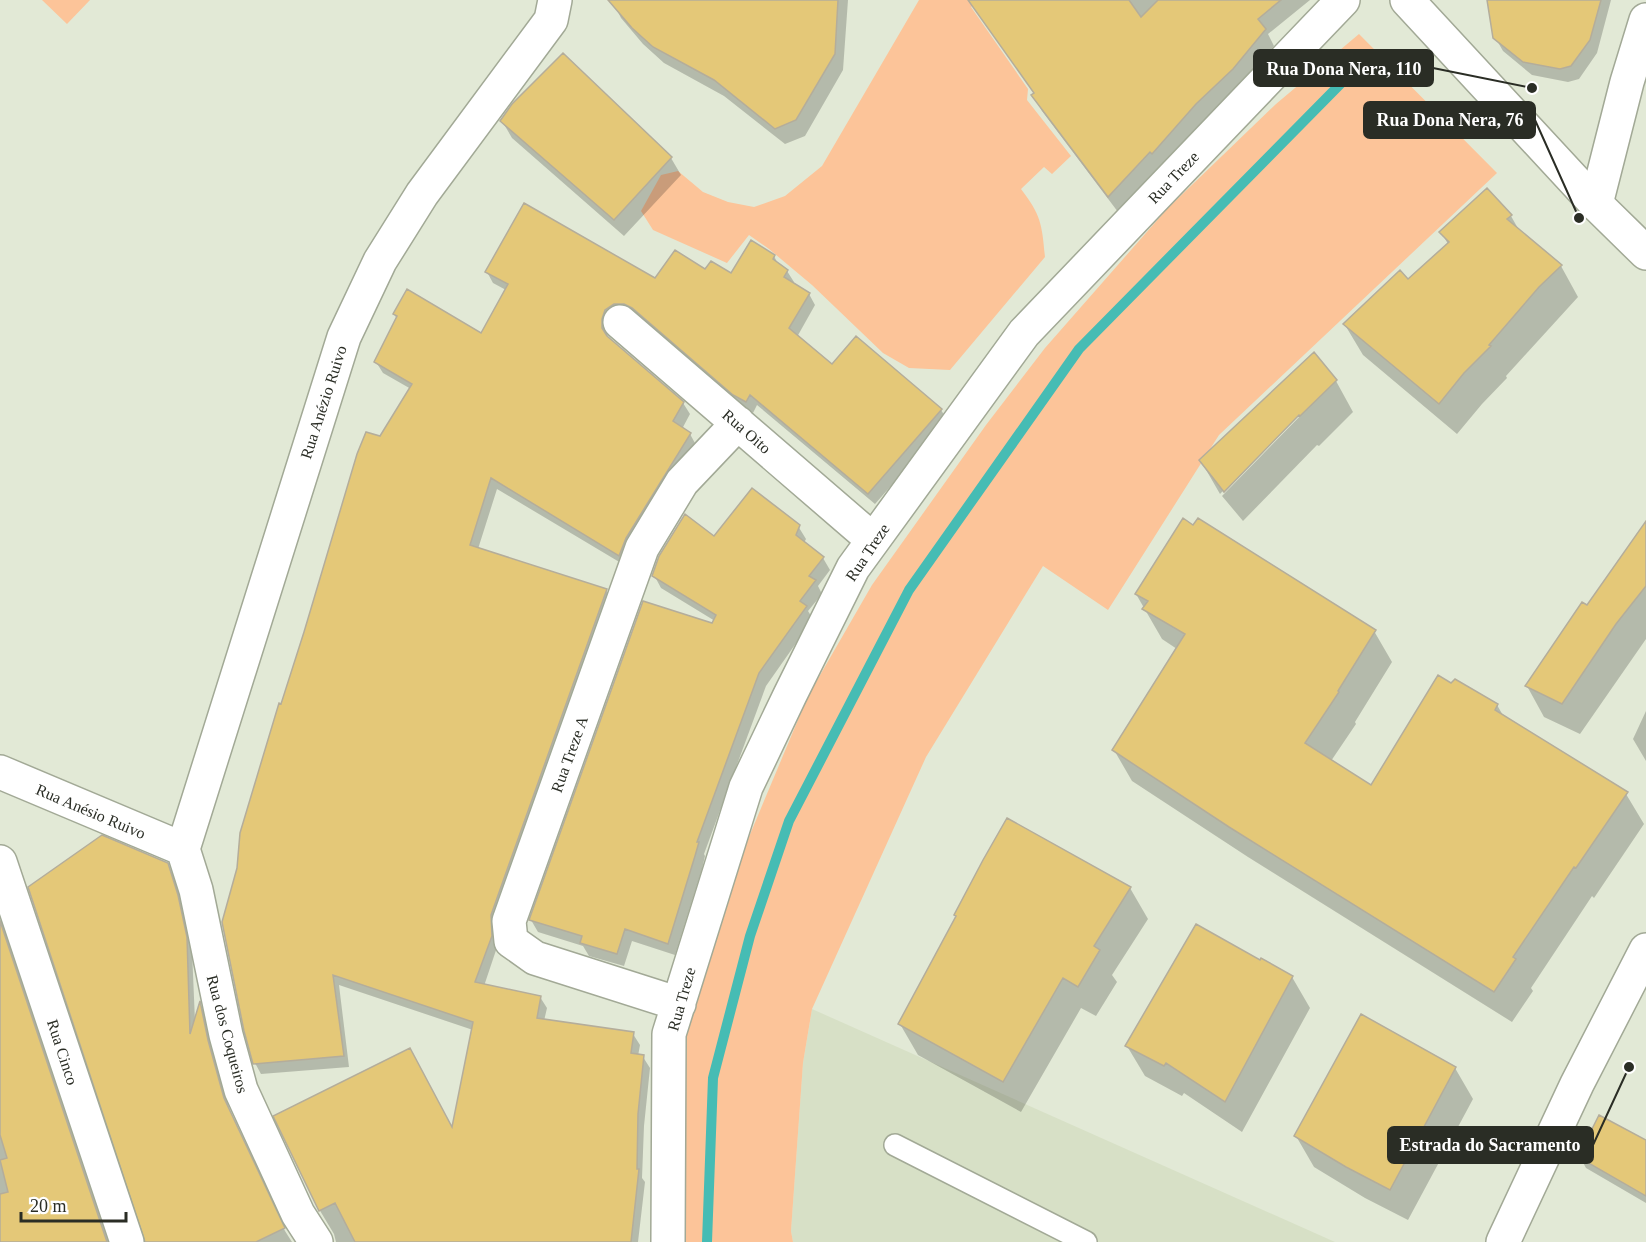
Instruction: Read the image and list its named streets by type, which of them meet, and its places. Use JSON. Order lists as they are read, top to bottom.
{
  "streets": {
    "street": [
      "Rua Treze",
      "Rua Anézio Ruivo",
      "Rua Oito",
      "Rua Treze A",
      "Rua Anésio Ruivo",
      "Rua dos Coqueiros",
      "Rua Cinco"
    ]
  },
  "crossings": [
    ["Rua Treze", "Rua Oito"],
    ["Rua Treze", "Rua Treze A"],
    ["Rua Anézio Ruivo", "Rua Anésio Ruivo"],
    ["Rua Anézio Ruivo", "Rua dos Coqueiros"],
    ["Rua Oito", "Rua Treze A"],
    ["Rua Anésio Ruivo", "Rua dos Coqueiros"]
  ],
  "places": ["Rua Dona Nera, 110", "Rua Dona Nera, 76", "Estrada do Sacramento"],
  "scale_bar": "20 m"
}
